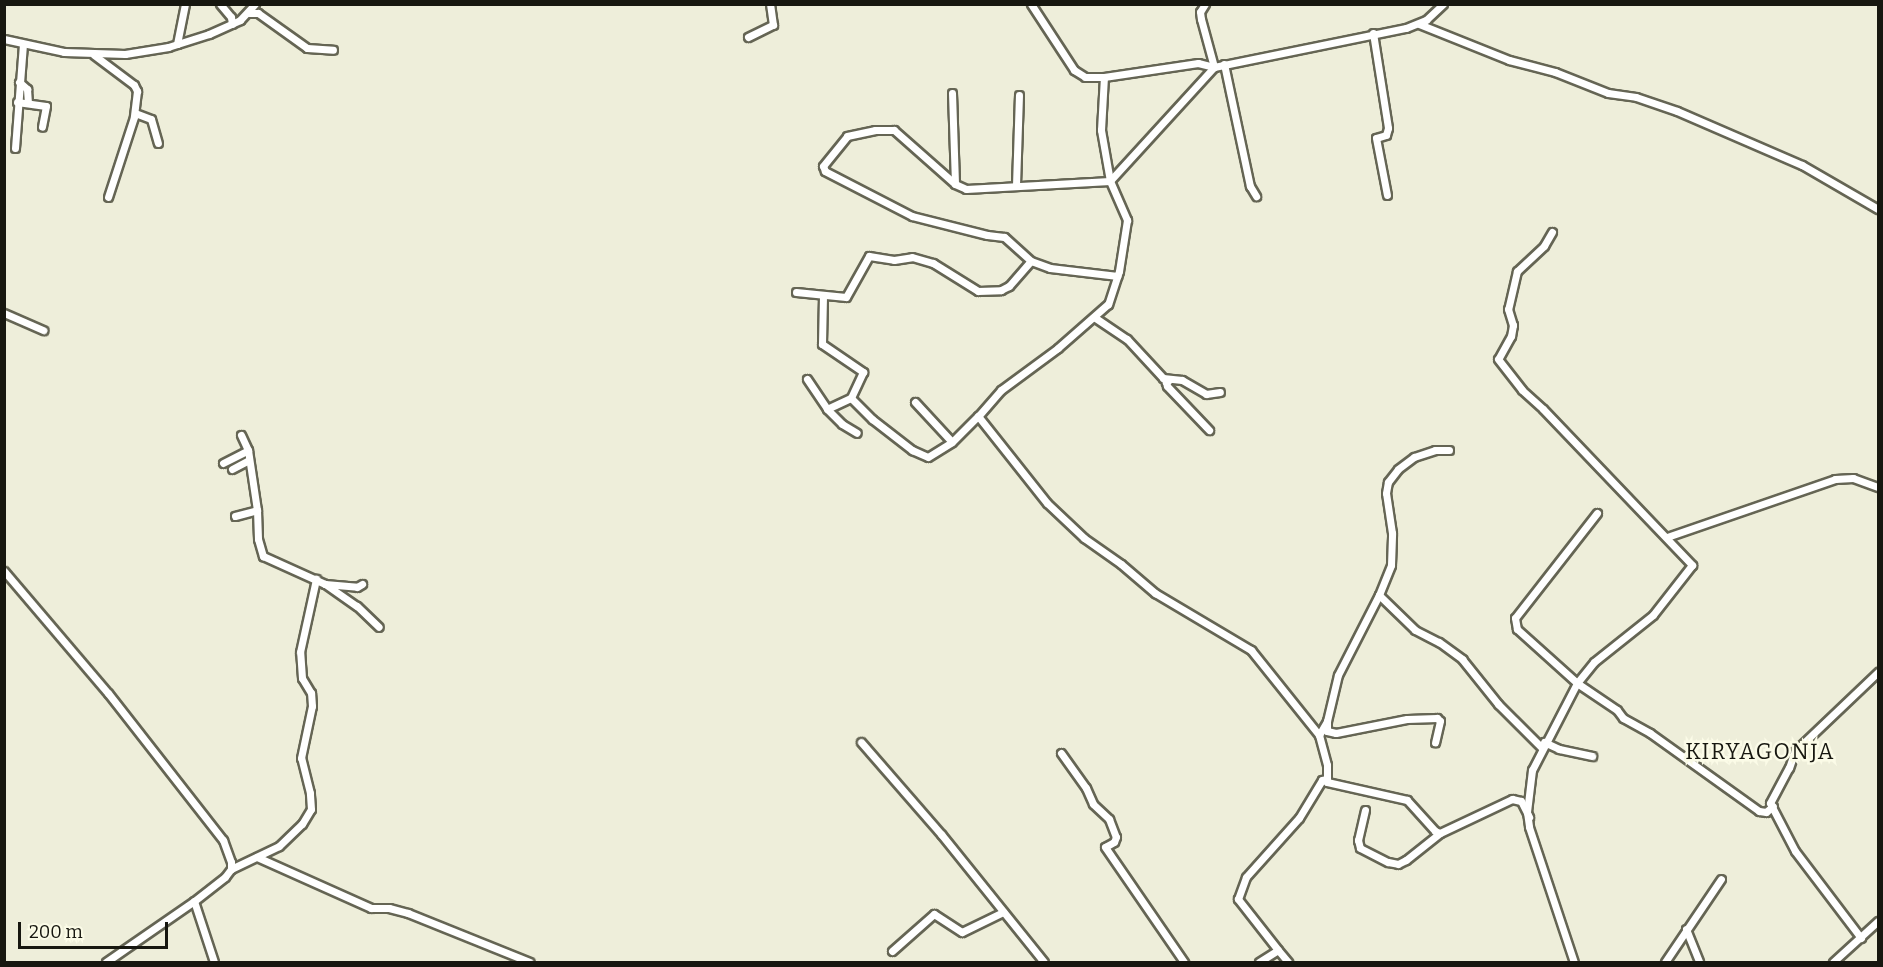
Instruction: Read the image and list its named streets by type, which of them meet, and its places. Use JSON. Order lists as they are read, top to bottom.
{
  "districts": ["KIRYAGONJA"],
  "scale_bar": "200 m"
}
